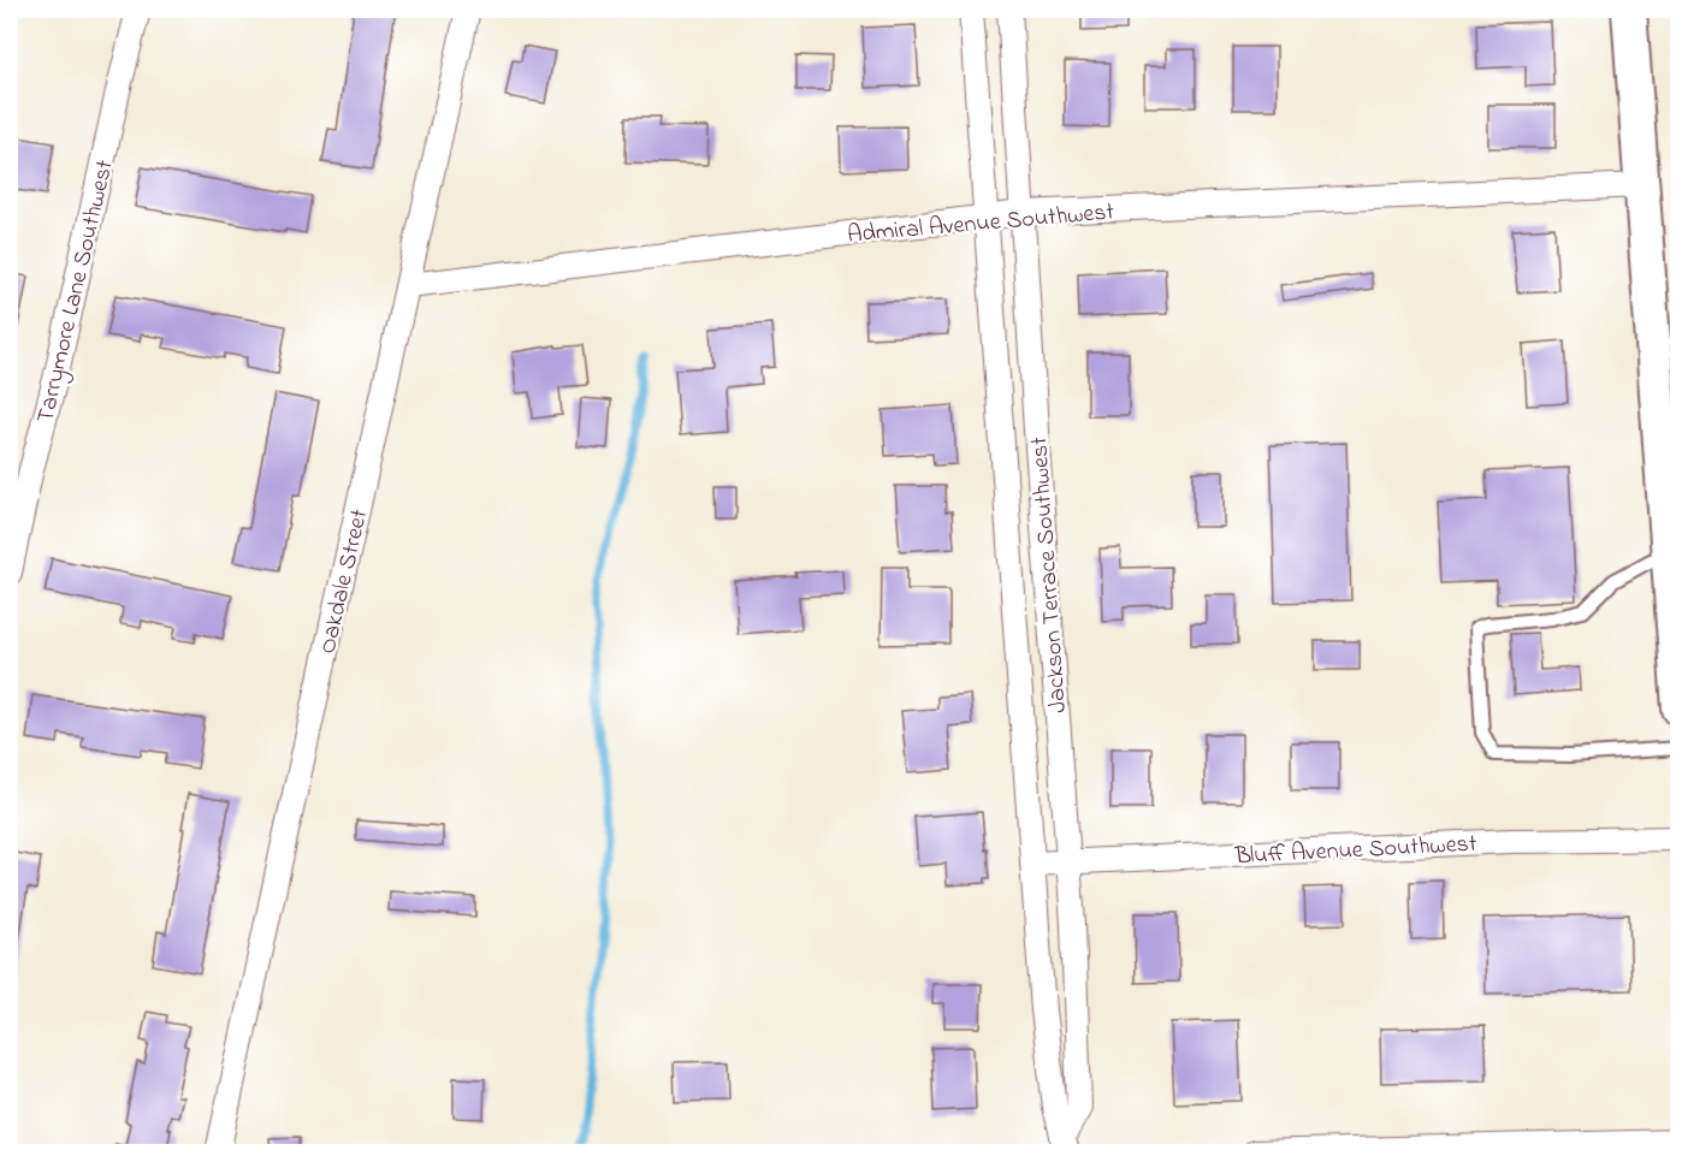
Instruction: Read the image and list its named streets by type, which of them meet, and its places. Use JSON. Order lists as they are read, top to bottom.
{
  "streets": {
    "street": [
      "Admiral Avenue Southwest",
      "Tarrymore Lane Southwest",
      "Jackson Terrace Southwest",
      "Oakdale Street",
      "Bluff Avenue Southwest"
    ]
  },
  "crossings": [
    ["Admiral Avenue Southwest", "Jackson Terrace Southwest"],
    ["Admiral Avenue Southwest", "Oakdale Street"],
    ["Jackson Terrace Southwest", "Bluff Avenue Southwest"]
  ]
}
